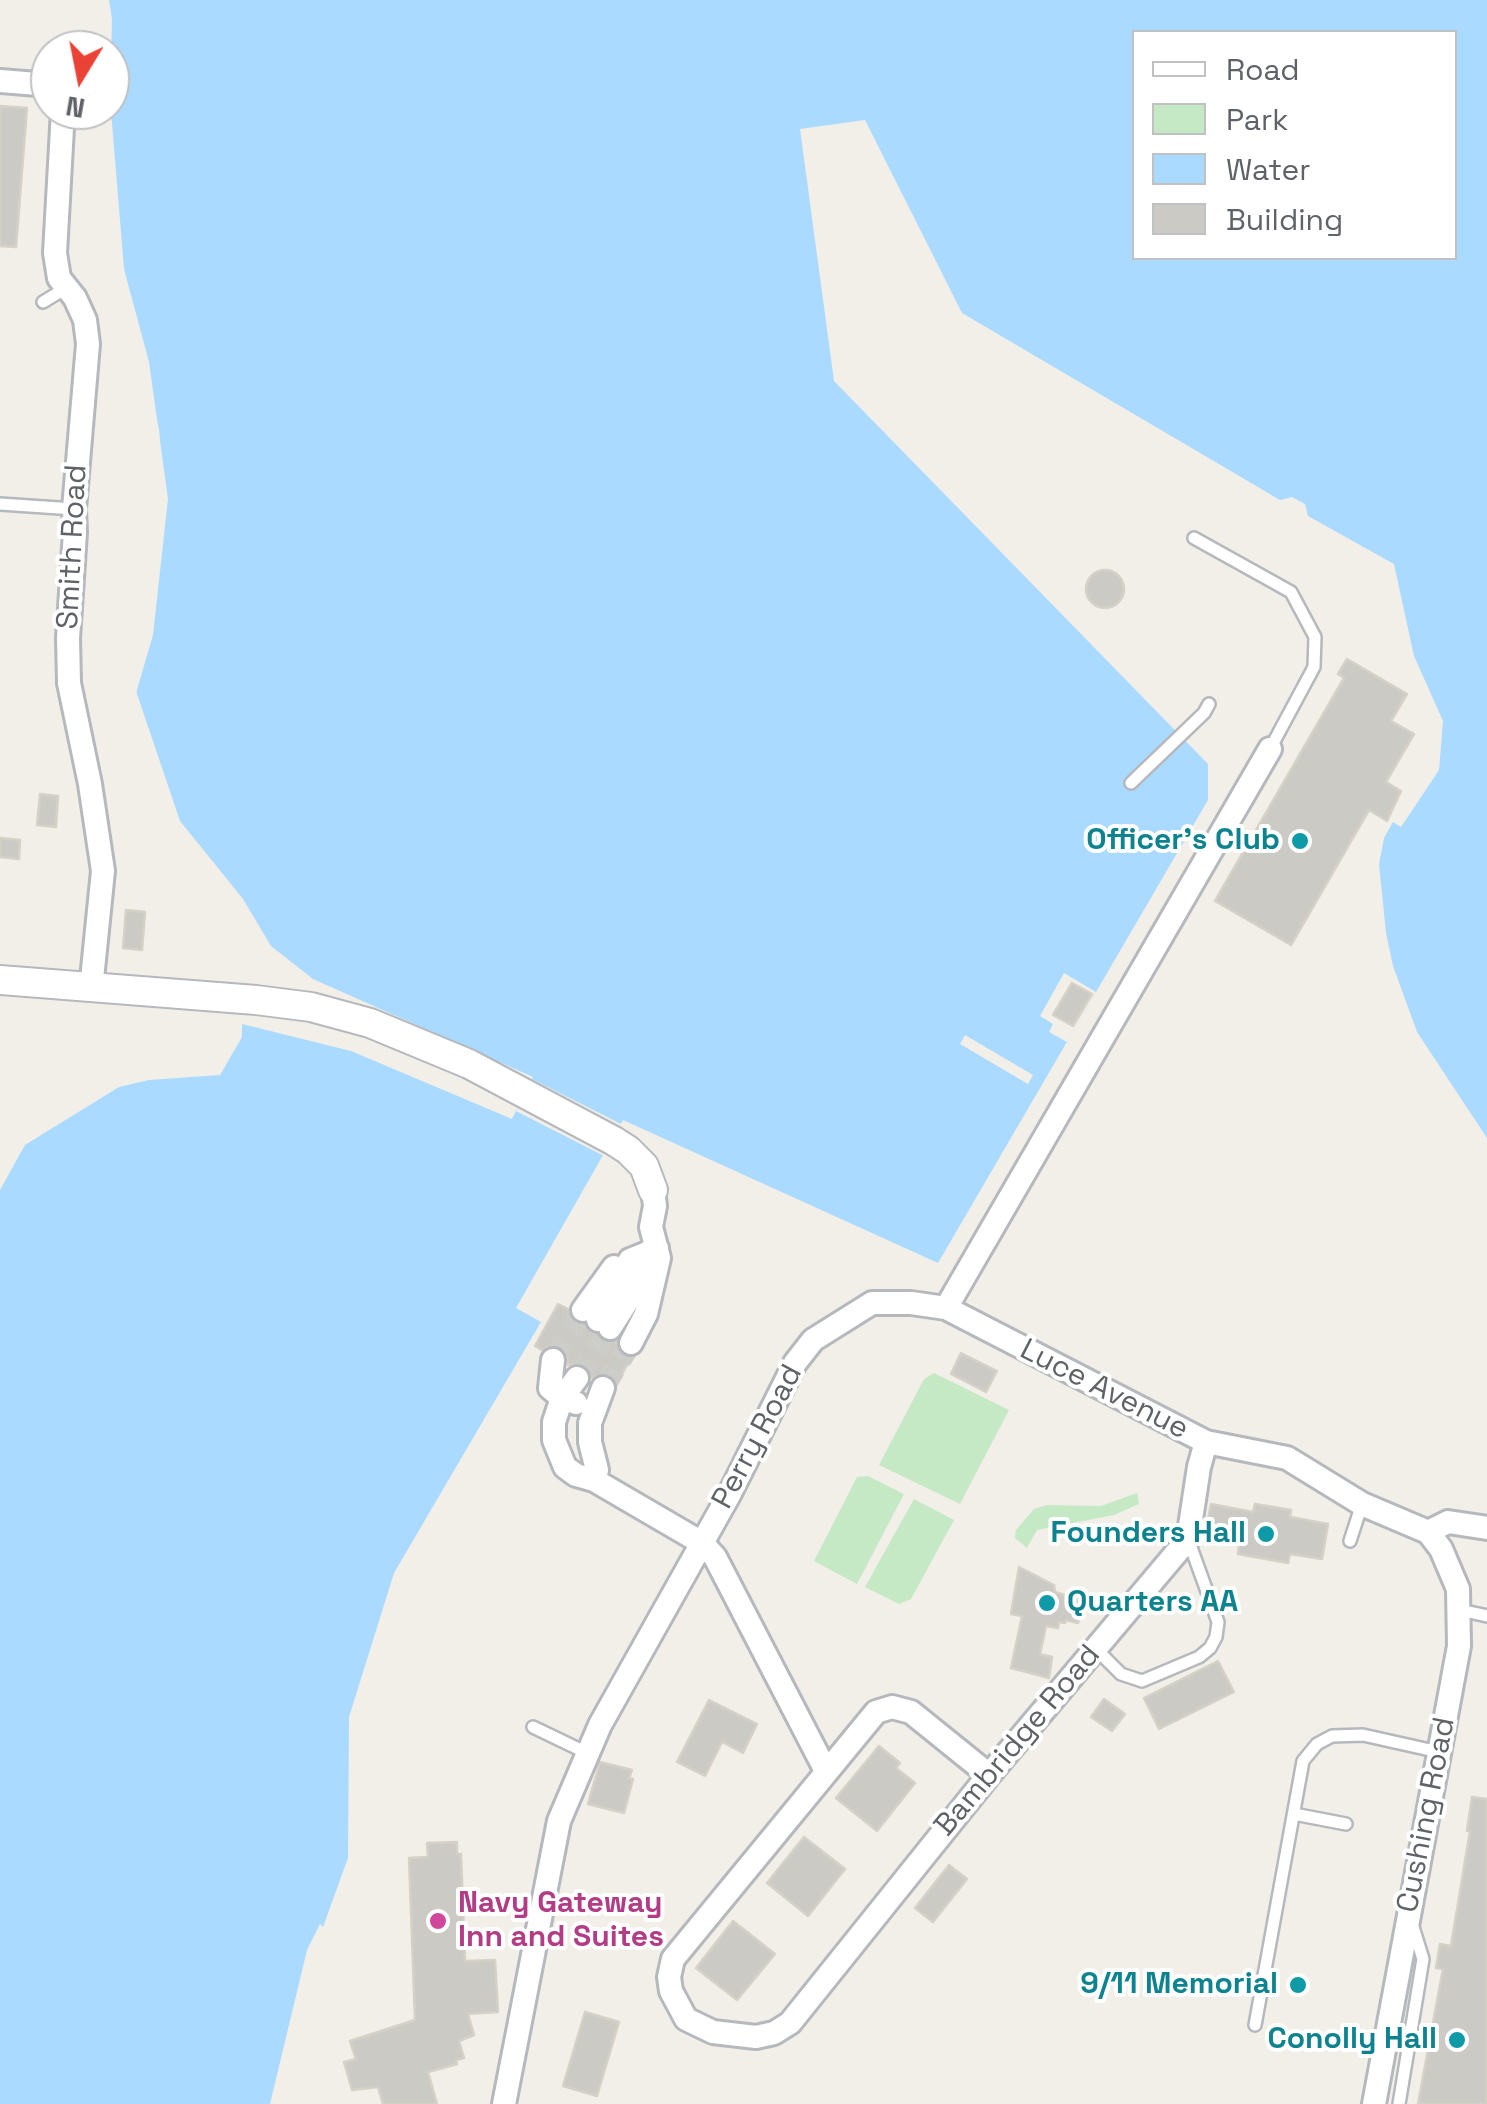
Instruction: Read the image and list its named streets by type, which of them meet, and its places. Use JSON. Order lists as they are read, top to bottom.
{
  "streets": {
    "street": [
      "Smith Road",
      "Luce Avenue",
      "Perry Road",
      "Bambridge Road",
      "Cushing Road"
    ]
  },
  "crossings": [
    ["Luce Avenue", "Perry Road"],
    ["Luce Avenue", "Cushing Road"]
  ],
  "places": [
    "Officer's Club",
    "Founders Hall",
    "Quarters AA",
    "Navy Gateway Inn and Suites",
    "9/11 Memorial",
    "Conolly Hall"
  ],
  "legend": [
    "Road",
    "Park",
    "Water",
    "Building"
  ],
  "north": "bottom"
}
